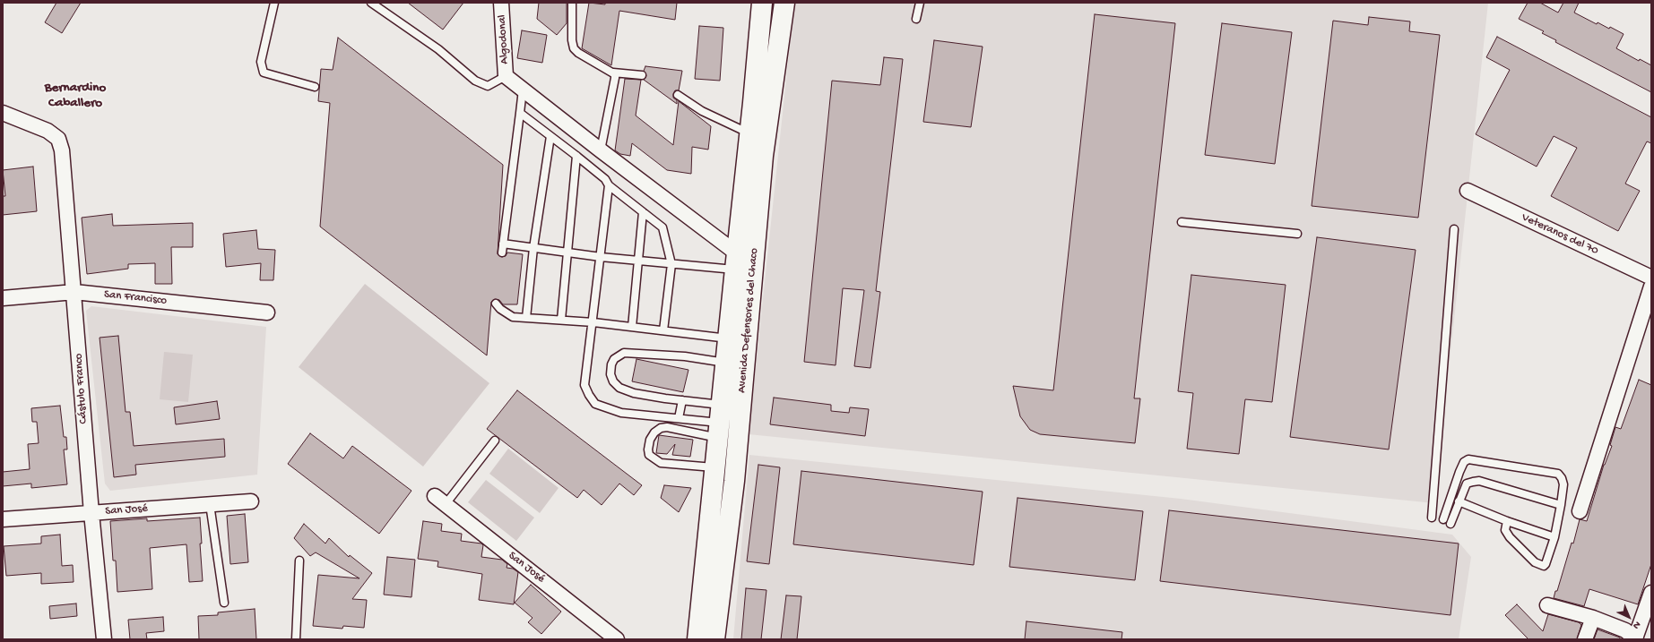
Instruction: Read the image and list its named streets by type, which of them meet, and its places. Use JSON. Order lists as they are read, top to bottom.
{
  "streets": {
    "highway": ["Avenida Defensores del Chaco"],
    "street": [
      "Algodonal",
      "Veteranos del 70",
      "San Francisco",
      "Cástulo Franco",
      "San José"
    ]
  },
  "crossings": [
    ["San Francisco", "Cástulo Franco"],
    ["Cástulo Franco", "San José"]
  ],
  "districts": ["Bernardino Caballero"],
  "north": "bottom right"
}
